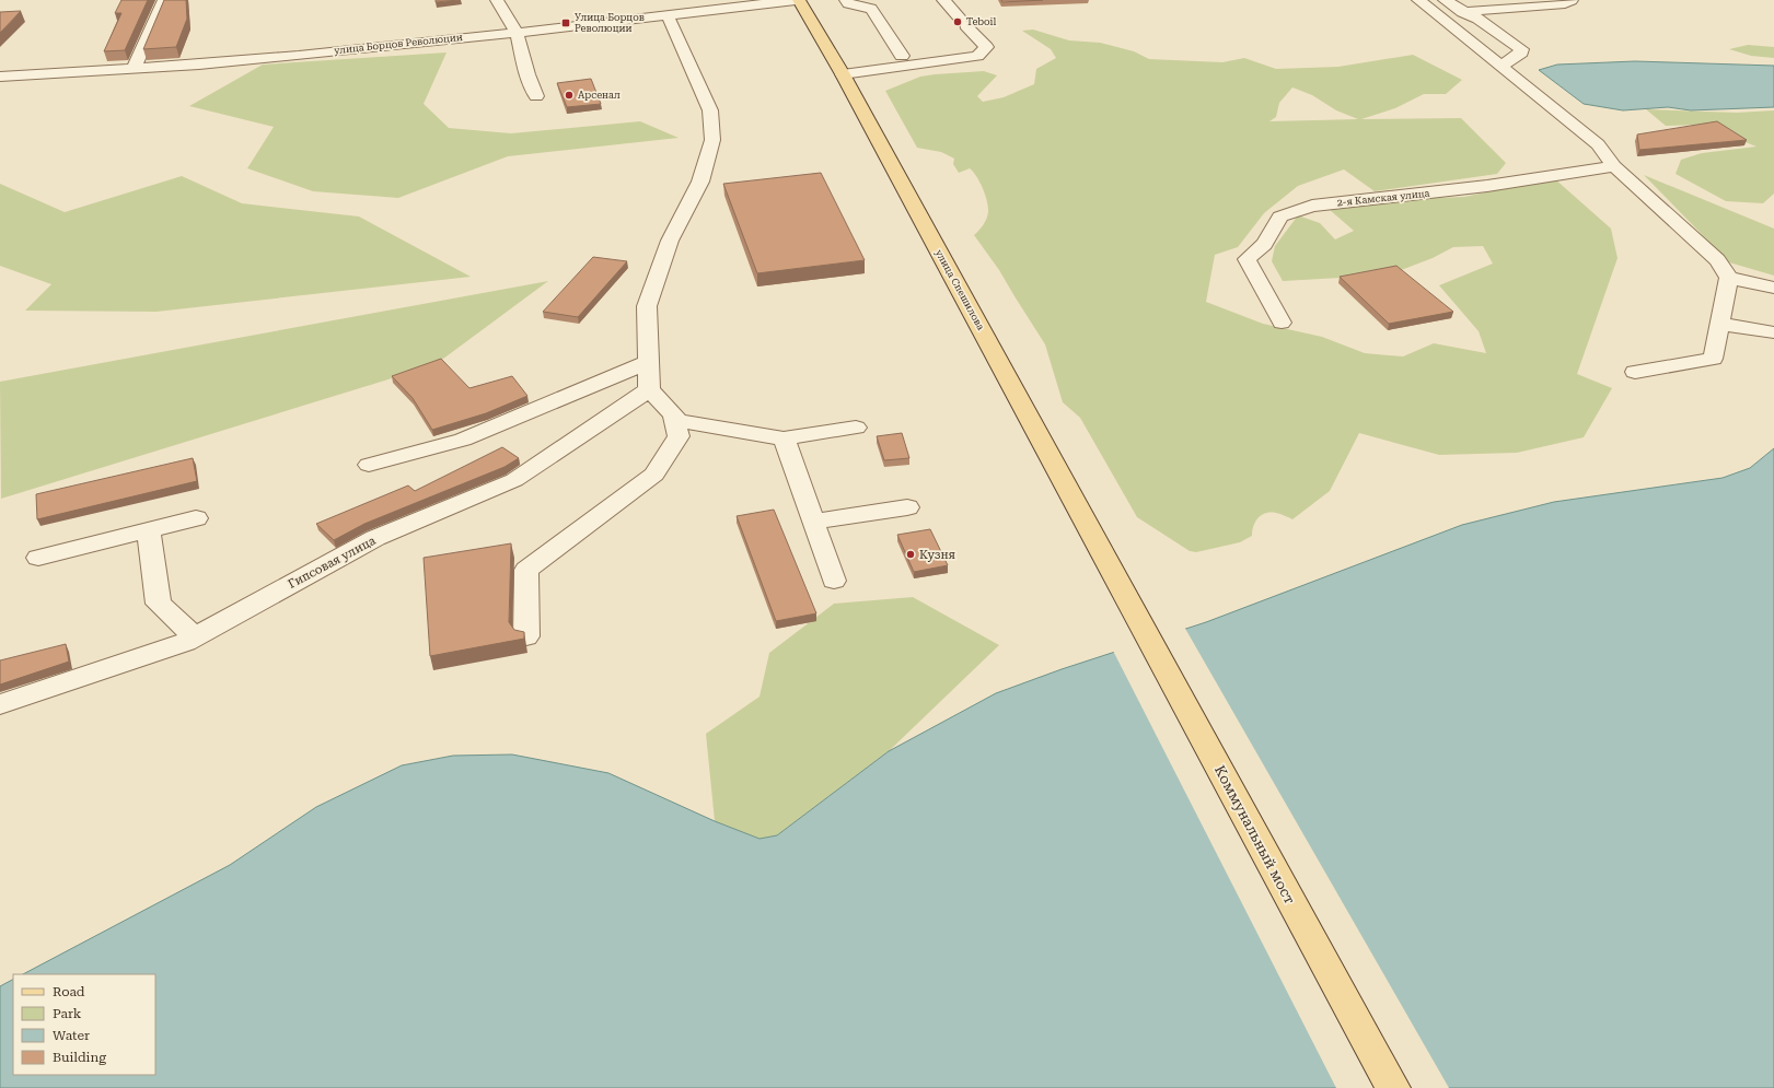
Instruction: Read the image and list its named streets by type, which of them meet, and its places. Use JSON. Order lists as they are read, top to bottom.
{
  "streets": {
    "main road": ["улица Спешилова", "Коммунальный мост"],
    "street": ["улица Борцов Революции", "2-я Камская улица", "Гипсовая улица"]
  },
  "crossings": [
    ["улица Спешилова", "Коммунальный мост"]
  ],
  "places": {
    "other": ["Teboil", "Арсенал", "Кузня"],
    "transit": ["Улица Борцов Революции"]
  },
  "legend": [
    "Road",
    "Park",
    "Water",
    "Building"
  ]
}
